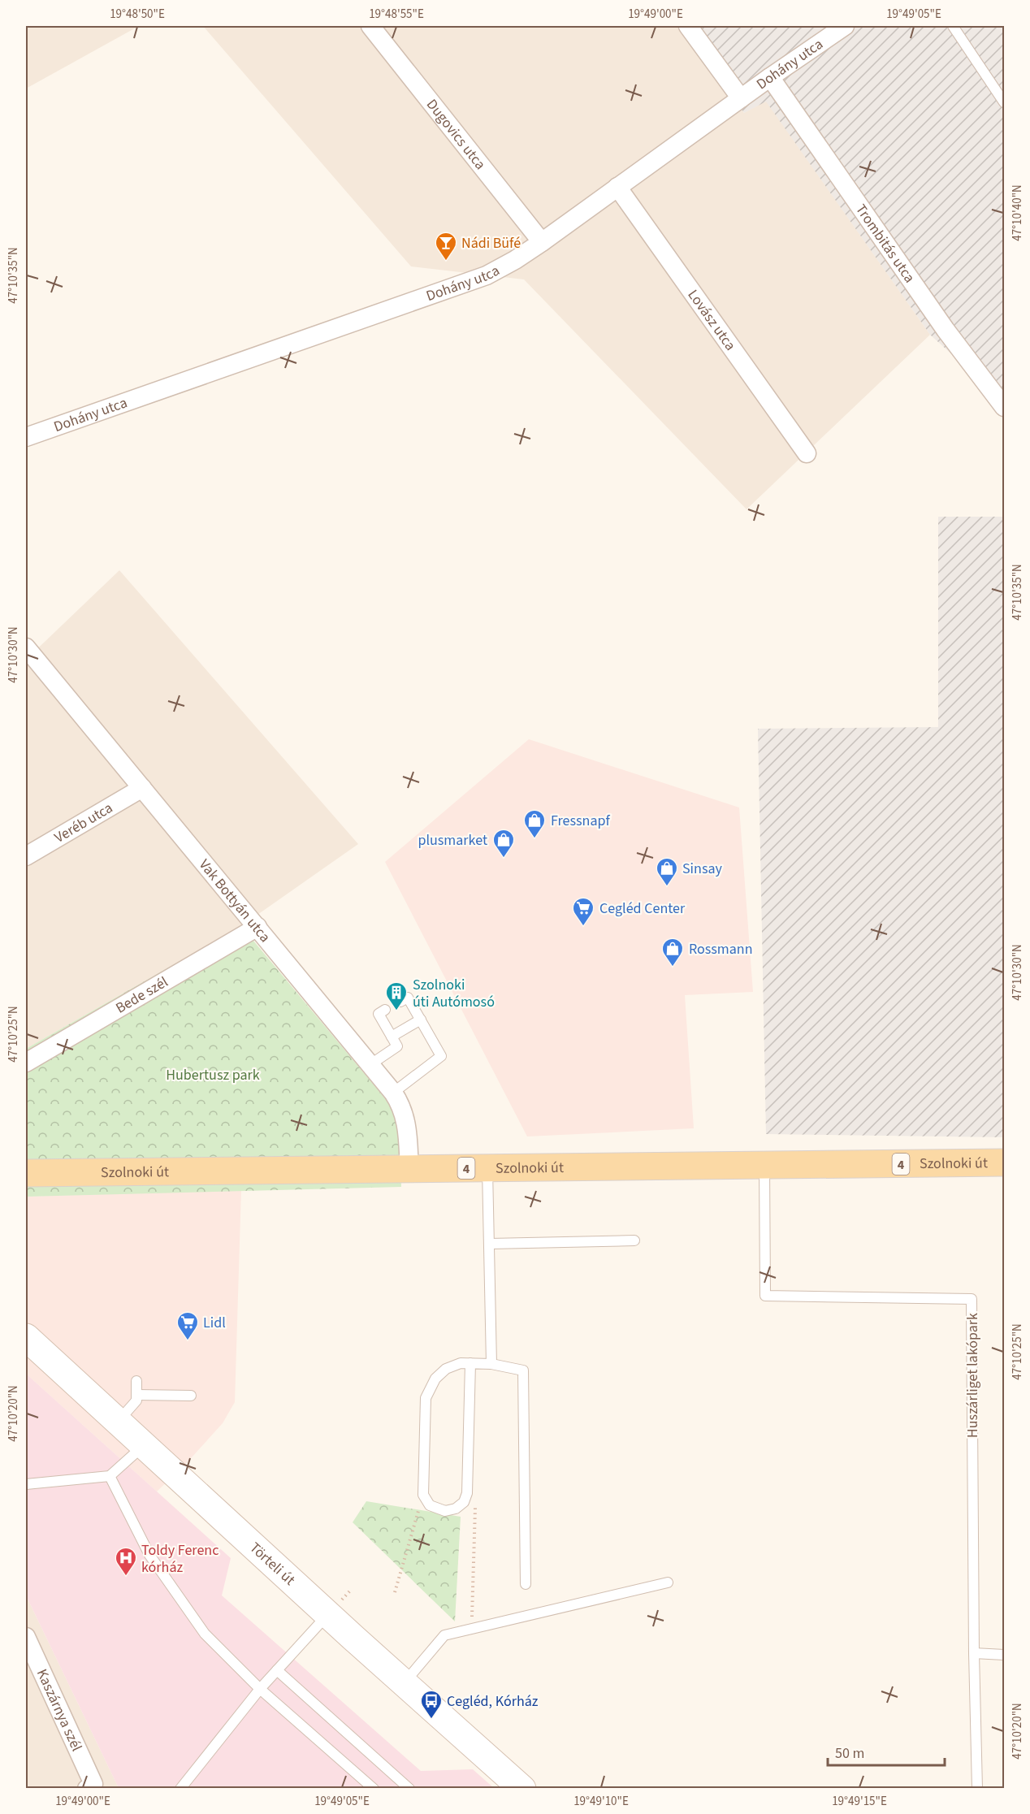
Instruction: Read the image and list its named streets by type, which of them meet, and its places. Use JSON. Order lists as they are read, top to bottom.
{
  "streets": {
    "main road": ["Szolnoki út", "4", "Törteli út"],
    "street": [
      "Dohány utca",
      "Dugovics utca",
      "Trombitás utca",
      "Lovász utca",
      "Veréb utca",
      "Vak Bottyán utca",
      "Bede szél",
      "Kaszárnya szél"
    ],
    "lane": ["Huszárliget lakópark"]
  },
  "crossings": [
    ["Dohány utca", "Dugovics utca"],
    ["Dohány utca", "Trombitás utca"],
    ["Dohány utca", "Lovász utca"],
    ["Veréb utca", "Vak Bottyán utca"],
    ["Vak Bottyán utca", "Bede szél"],
    ["Vak Bottyán utca", "Szolnoki út"],
    ["Szolnoki út", "Huszárliget lakópark"]
  ],
  "parks": ["Hubertusz park"],
  "places": {
    "bar": ["Nádi Büfé"],
    "shop": [
      "Fressnapf",
      "plusmarket",
      "Sinsay",
      "Rossmann"
    ],
    "supermarket": ["Cegléd Center", "Lidl"],
    "building": ["Szolnoki úti Autómosó"],
    "hospital": ["Toldy Ferenc kórház"],
    "bus stop": ["Cegléd, Kórház"]
  },
  "scale_bar": "50 m",
  "coordinates": [
    "19°48'50\"E",
    "19°48'55\"E",
    "19°49'00\"E",
    "19°49'05\"E",
    "47°10'40\"N",
    "47°10'35\"N",
    "47°10'30\"N",
    "47°10'25\"N",
    "47°10'20\"N",
    "19°49'10\"E",
    "19°49'15\"E"
  ]
}
